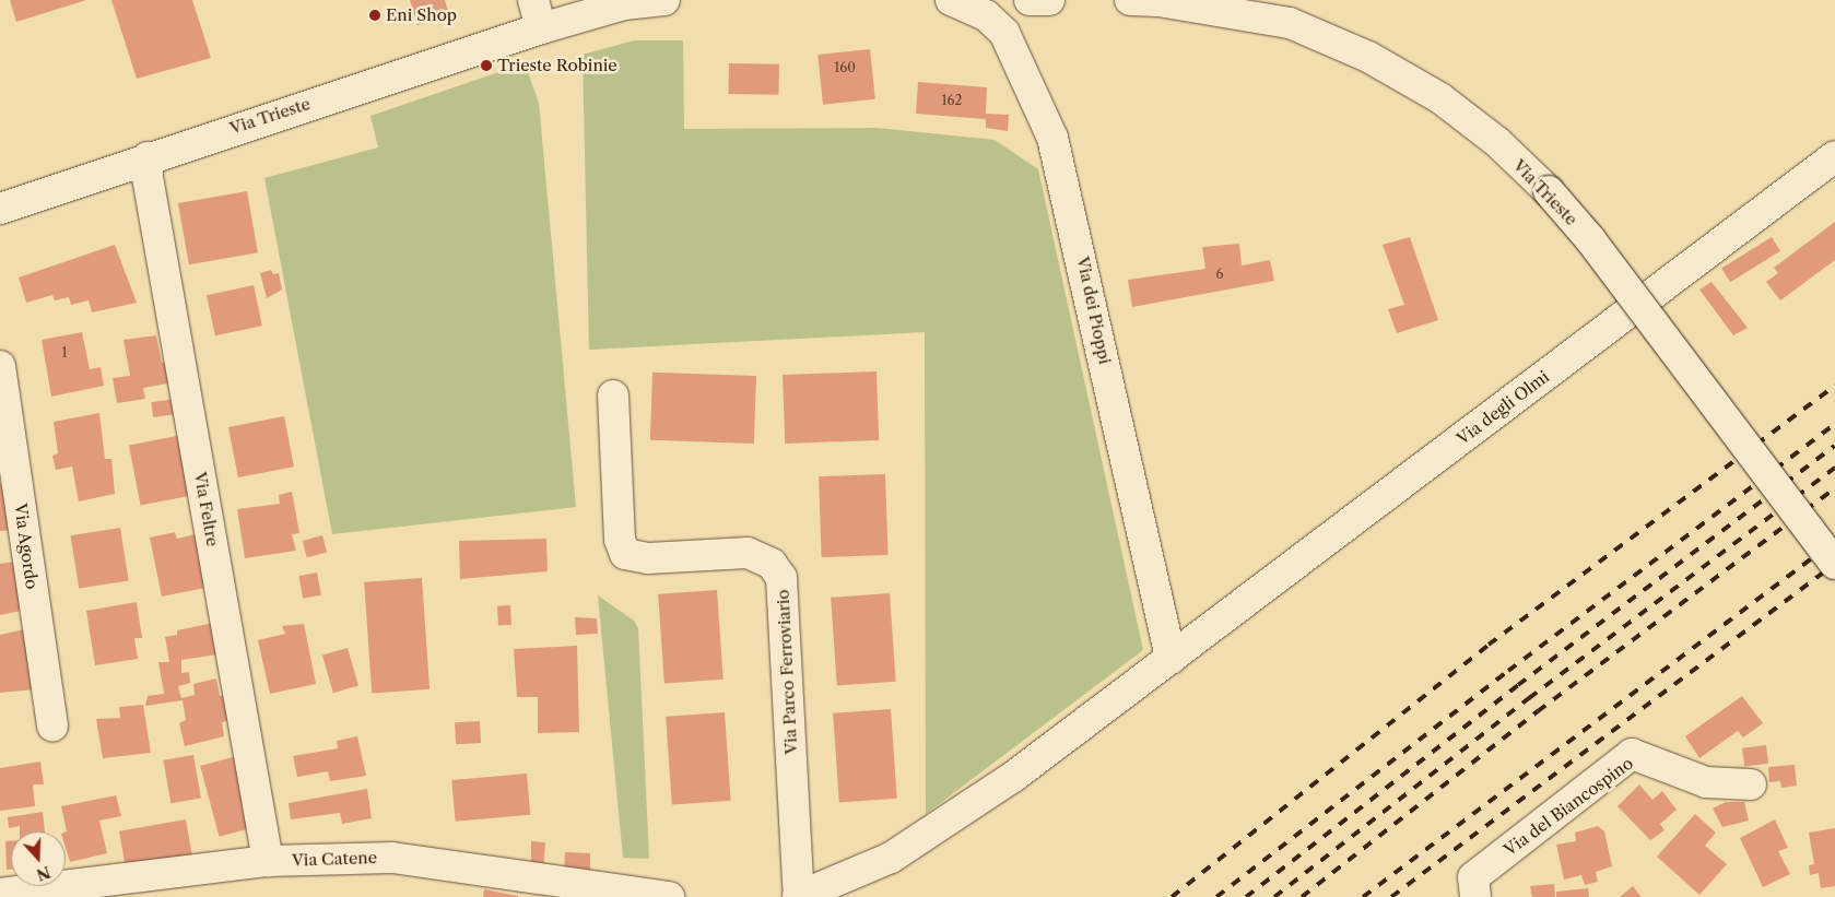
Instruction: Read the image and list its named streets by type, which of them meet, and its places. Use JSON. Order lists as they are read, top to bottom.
{
  "streets": {
    "street": [
      "Via Trieste",
      "Via dei Pioppi",
      "Via degli Olmi",
      "Via Feltre",
      "Via Agordo",
      "Via Parco Ferroviario",
      "Via del Biancospino",
      "Via Catene"
    ]
  },
  "crossings": [
    ["Via Trieste", "Via Feltre"],
    ["Via dei Pioppi", "Via degli Olmi"],
    ["Via dei Pioppi", "Via Parco Ferroviario"],
    ["Via degli Olmi", "Via Parco Ferroviario"],
    ["Via Feltre", "Via Catene"]
  ],
  "places": ["Eni Shop", "Trieste Robinie"],
  "house_numbers": [
    "160",
    "162",
    "6",
    "1"
  ],
  "north": "bottom"
}
